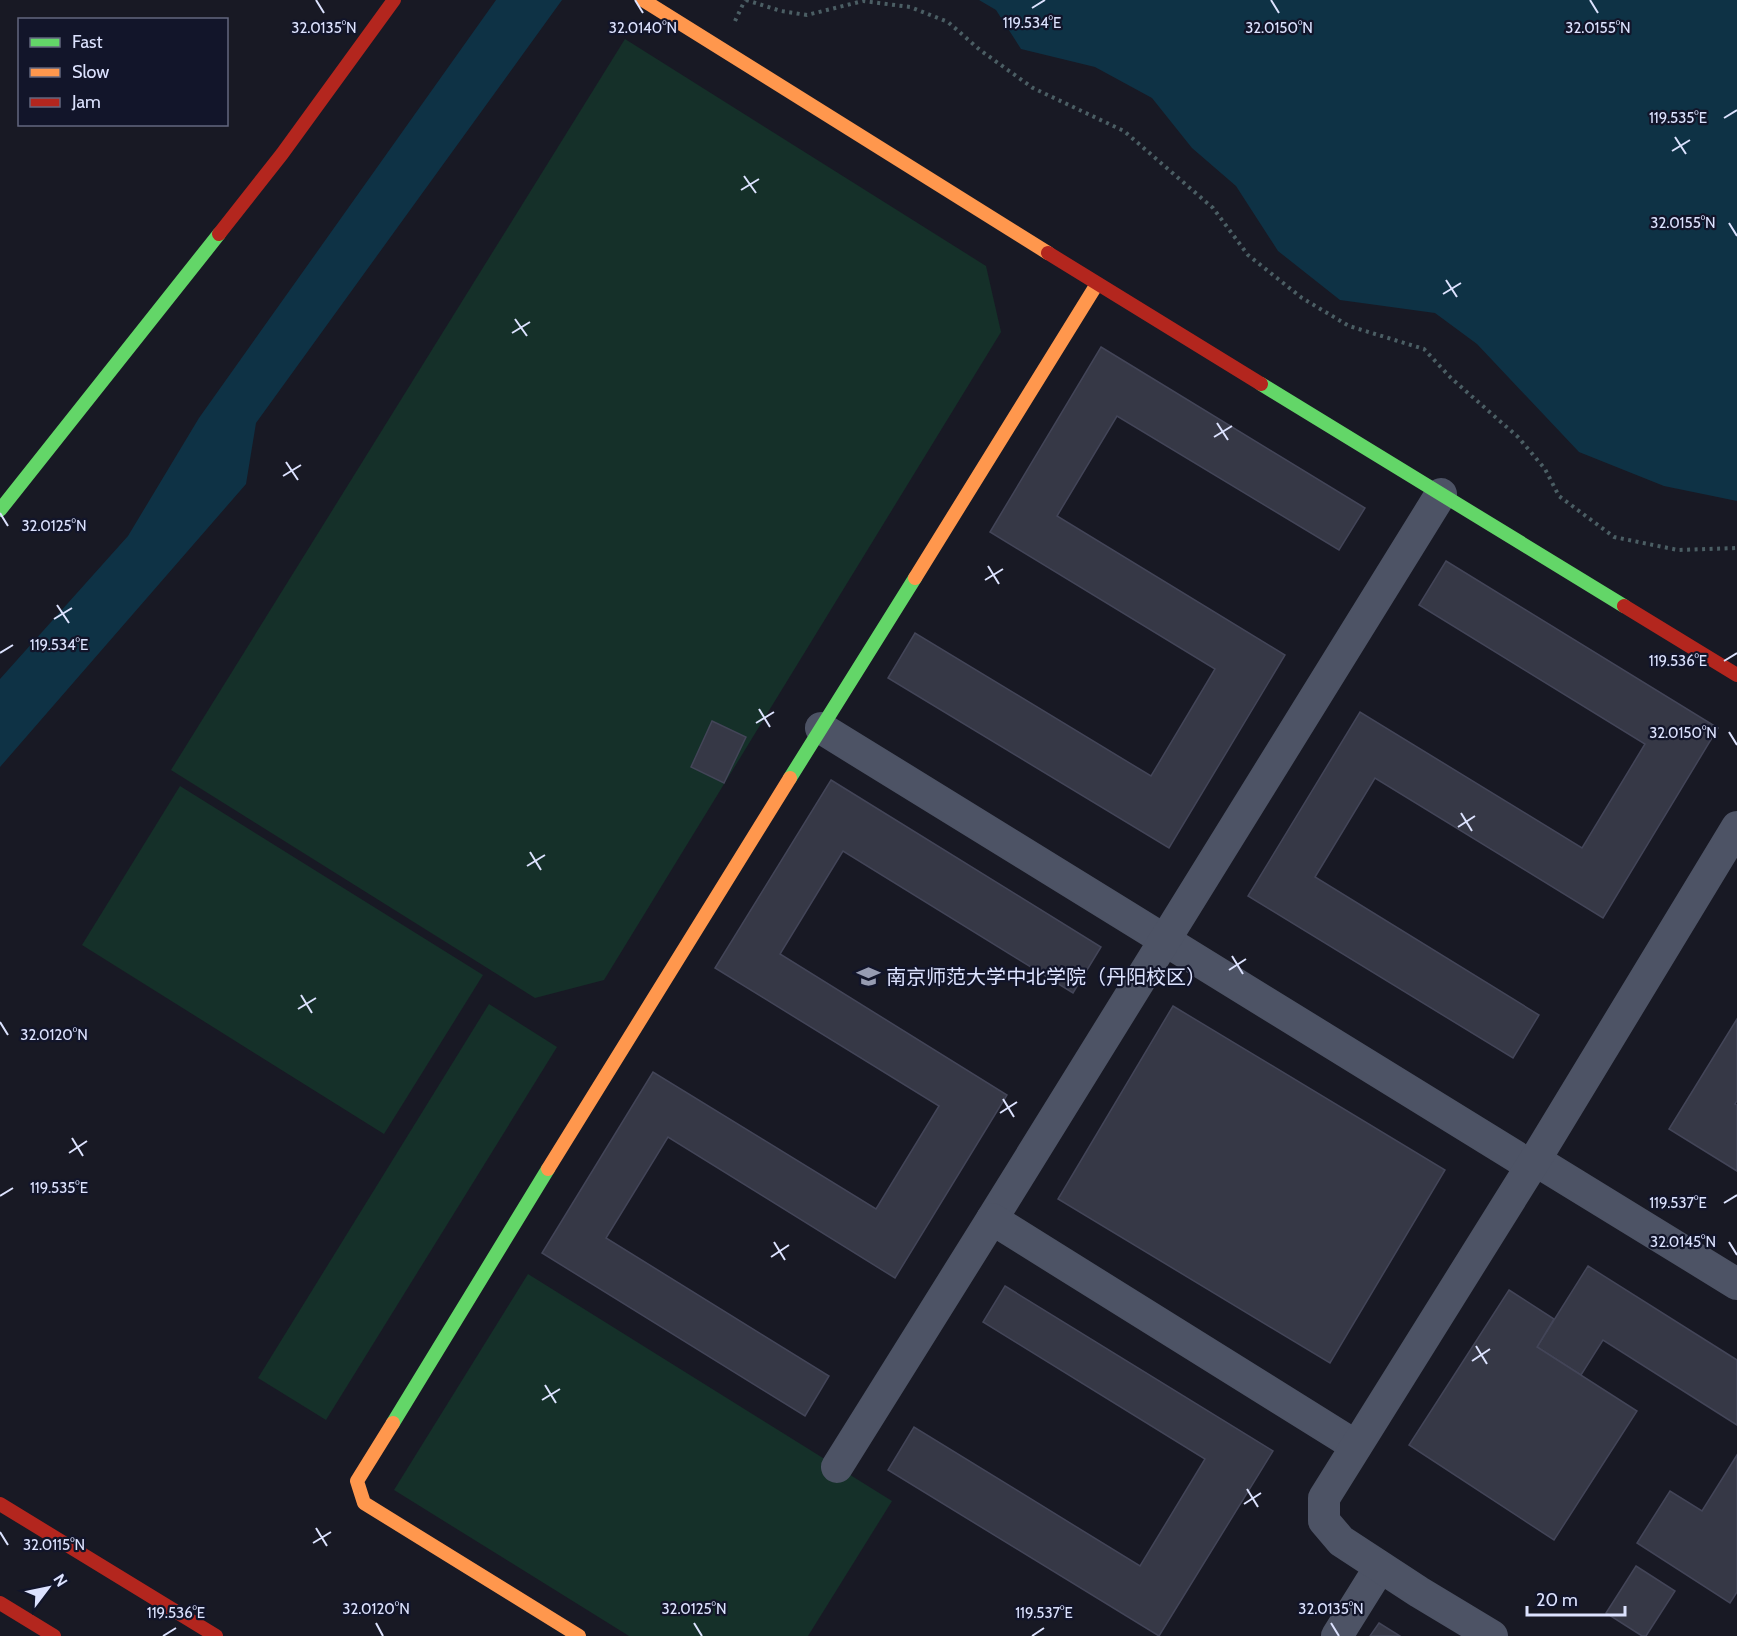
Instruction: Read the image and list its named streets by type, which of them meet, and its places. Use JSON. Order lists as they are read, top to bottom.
{
  "places": {
    "school or university": ["南京师范大学中北学院（丹阳校区）"]
  },
  "legend": ["Fast", "Slow", "Jam"],
  "scale_bar": "20 m",
  "north": "top right",
  "coordinates": [
    "119.534°E",
    "32.0135°N",
    "32.0140°N",
    "32.0150°N",
    "32.0155°N",
    "119.535°E",
    "32.0125°N",
    "119.536°E",
    "32.0120°N",
    "119.537°E",
    "32.0145°N",
    "32.0115°N"
  ]
}
